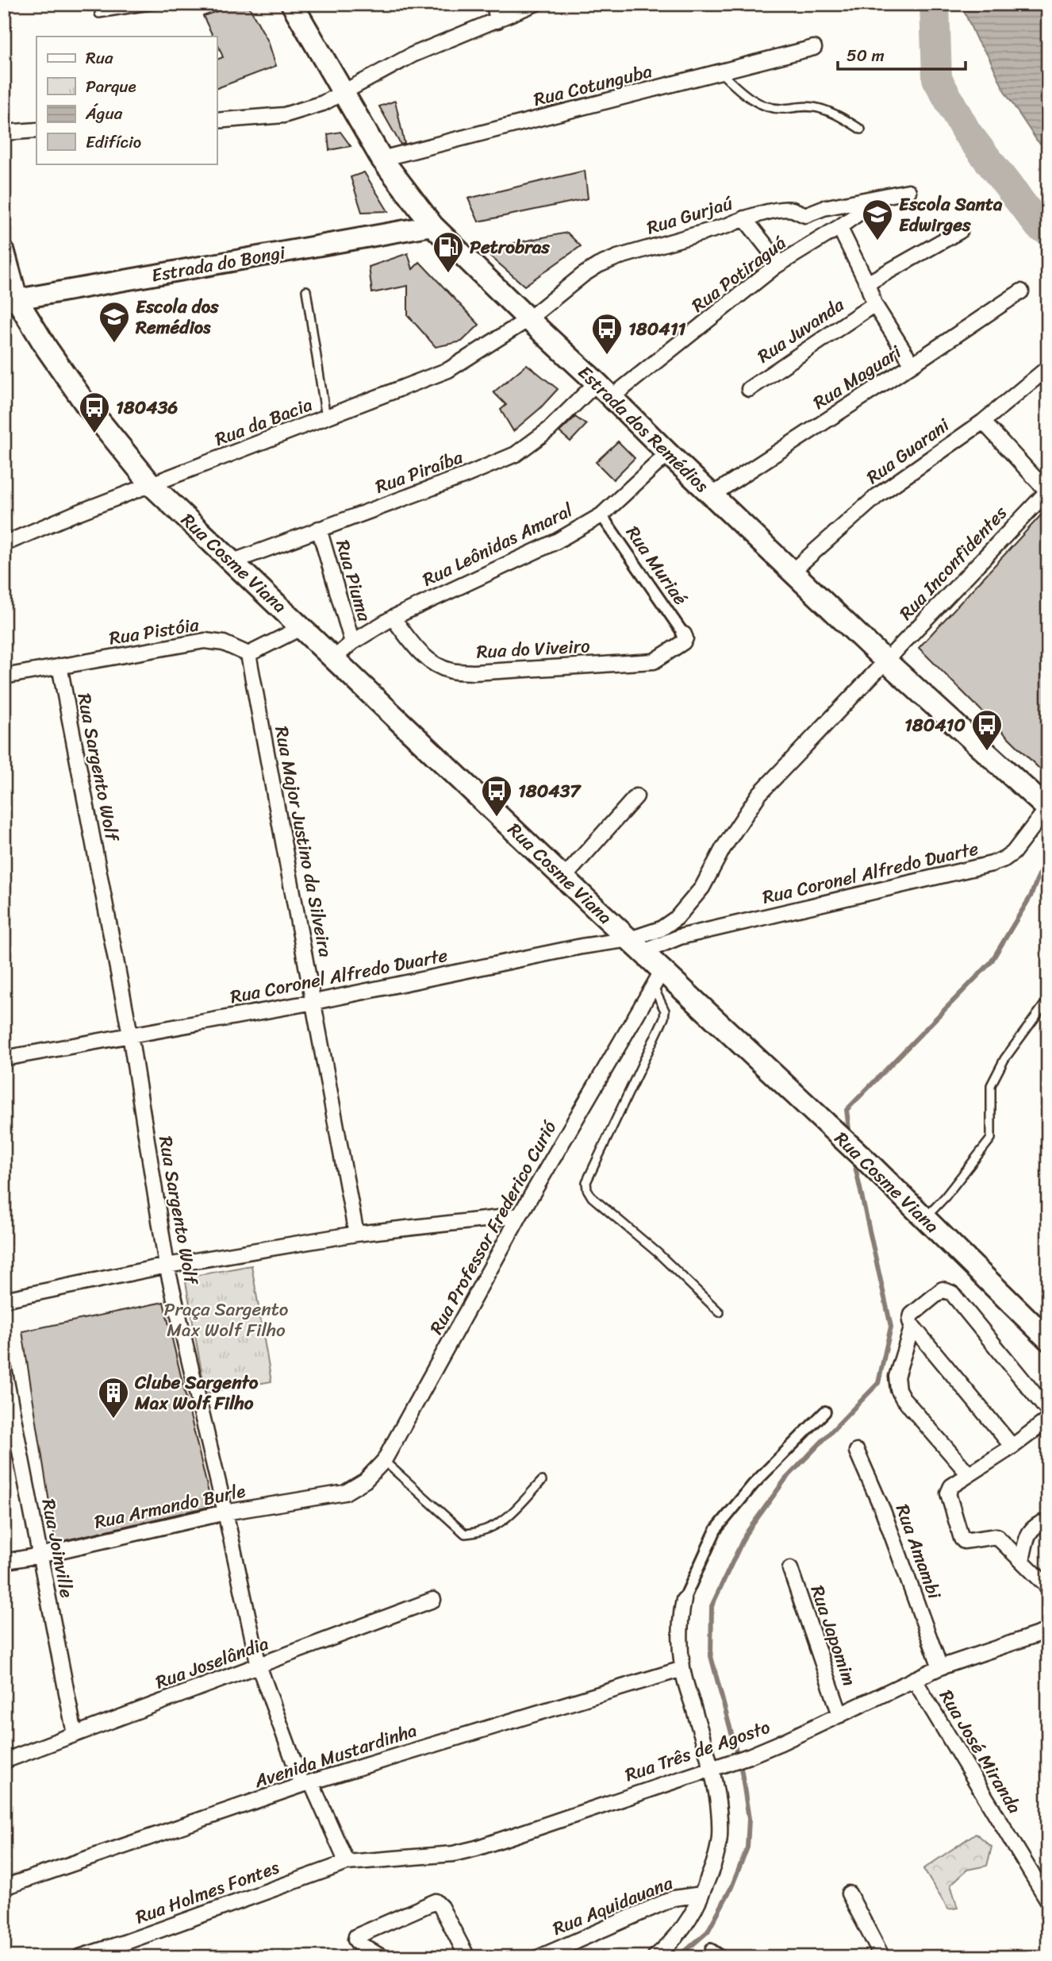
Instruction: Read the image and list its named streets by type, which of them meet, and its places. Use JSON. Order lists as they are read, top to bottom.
{
  "streets": {
    "main road": ["Estrada do Bongi", "Estrada dos Remédios", "Rua Cosme Viana"],
    "street": [
      "Rua Cotunguba",
      "Rua Gurjaú",
      "Rua Potiraguá",
      "Rua Juvanda",
      "Rua Maguari",
      "Rua da Bacia",
      "Rua Guarani",
      "Rua Piraíba",
      "Rua Leônidas Amaral",
      "Rua Inconfidentes",
      "Rua Muriaé",
      "Rua Piuma",
      "Rua Pistóia",
      "Rua do Viveiro",
      "Rua Sargento Wolf",
      "Rua Major Justino da Silveira",
      "Rua Coronel Alfredo Duarte",
      "Rua Professor Frederico Curió",
      "Rua Armando Burle",
      "Rua Joinville",
      "Rua Amambi",
      "Rua Japomim",
      "Rua Joselândia",
      "Rua Três de Agosto",
      "Rua José Miranda",
      "Avenida Mustardinha",
      "Rua Holmes Fontes",
      "Rua Aquidauana"
    ]
  },
  "crossings": [
    ["Rua Cotunguba", "Estrada dos Remédios"],
    ["Rua Gurjaú", "Rua Potiraguá"],
    ["Rua Gurjaú", "Rua da Bacia"],
    ["Rua Gurjaú", "Estrada dos Remédios"],
    ["Estrada do Bongi", "Estrada dos Remédios"],
    ["Estrada do Bongi", "Rua Cosme Viana"],
    ["Rua Potiraguá", "Estrada dos Remédios"],
    ["Rua Maguari", "Estrada dos Remédios"],
    ["Rua da Bacia", "Estrada dos Remédios"],
    ["Rua da Bacia", "Rua Cosme Viana"],
    ["Estrada dos Remédios", "Rua Guarani"],
    ["Estrada dos Remédios", "Rua Piraíba"],
    ["Estrada dos Remédios", "Rua Leônidas Amaral"],
    ["Estrada dos Remédios", "Rua Inconfidentes"],
    ["Estrada dos Remédios", "Rua Coronel Alfredo Duarte"],
    ["Rua Piraíba", "Rua Cosme Viana"],
    ["Rua Piraíba", "Rua Piuma"],
    ["Rua Leônidas Amaral", "Rua Cosme Viana"],
    ["Rua Leônidas Amaral", "Rua Muriaé"],
    ["Rua Leônidas Amaral", "Rua Piuma"],
    ["Rua Leônidas Amaral", "Rua do Viveiro"],
    ["Rua Cosme Viana", "Rua Coronel Alfredo Duarte"],
    ["Rua Cosme Viana", "Rua Professor Frederico Curió"],
    ["Rua Inconfidentes", "Rua Coronel Alfredo Duarte"],
    ["Rua Muriaé", "Rua do Viveiro"],
    ["Rua Pistóia", "Rua Sargento Wolf"],
    ["Rua Pistóia", "Rua Major Justino da Silveira"],
    ["Rua Sargento Wolf", "Rua Coronel Alfredo Duarte"],
    ["Rua Sargento Wolf", "Rua Armando Burle"],
    ["Rua Sargento Wolf", "Rua Joselândia"],
    ["Rua Sargento Wolf", "Rua Três de Agosto"],
    ["Rua Sargento Wolf", "Avenida Mustardinha"],
    ["Rua Sargento Wolf", "Rua Holmes Fontes"],
    ["Rua Major Justino da Silveira", "Rua Coronel Alfredo Duarte"],
    ["Rua Professor Frederico Curió", "Rua Armando Burle"],
    ["Rua Armando Burle", "Rua Joinville"],
    ["Rua Joinville", "Rua Joselândia"],
    ["Rua Amambi", "Rua Três de Agosto"],
    ["Rua Japomim", "Rua Três de Agosto"],
    ["Rua Três de Agosto", "Rua José Miranda"],
    ["Rua Três de Agosto", "Rua Holmes Fontes"]
  ],
  "parks": ["Praça Sargento Max Wolf Filho"],
  "places": {
    "school or university": ["Escola Santa Edwirges", "Escola dos Remédios"],
    "fuel station": ["Petrobras"],
    "bus stop": [
      "180411",
      "180436",
      "180410",
      "180437"
    ],
    "building": ["Clube Sargento Max Wolf Filho"]
  },
  "legend": [
    "Rua",
    "Parque",
    "Água",
    "Edifício"
  ],
  "scale_bar": "50 m"
}
